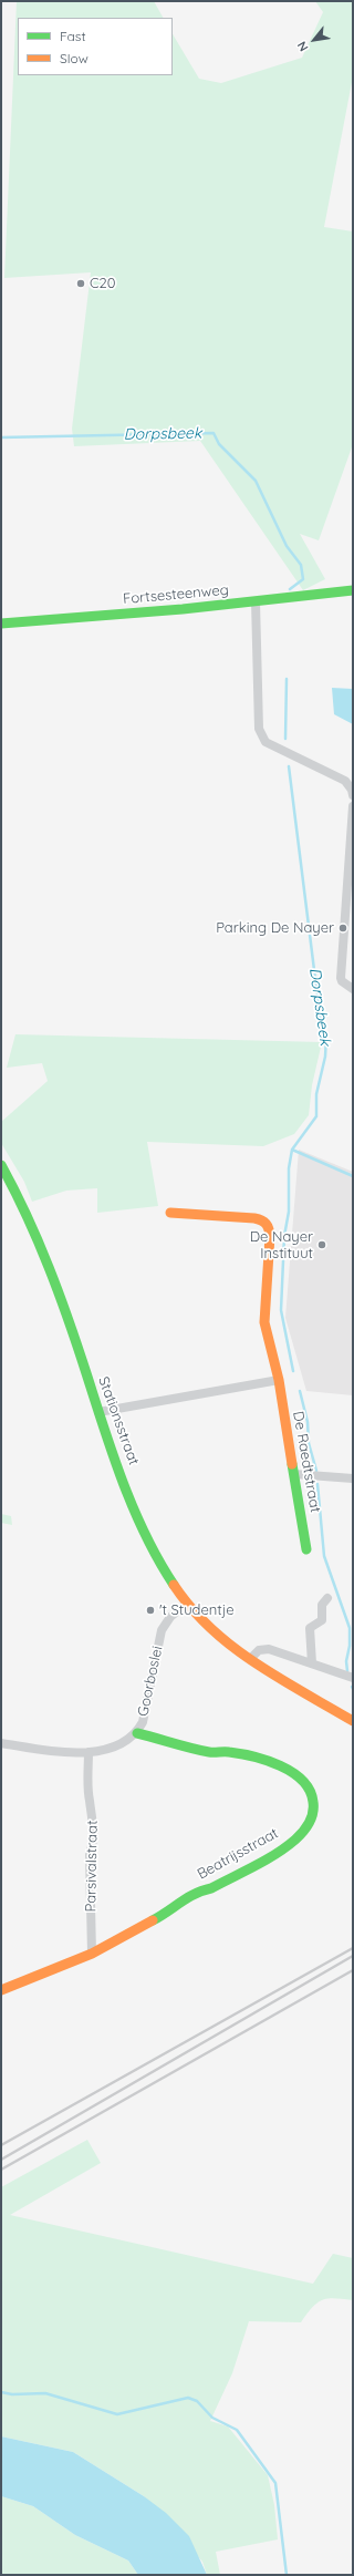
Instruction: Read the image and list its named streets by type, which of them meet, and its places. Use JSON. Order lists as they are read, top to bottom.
{
  "streets": {
    "street": [
      "Fortsesteenweg",
      "Stationsstraat",
      "De Raedtstraat",
      "Goorboslei",
      "Beatrijsstraat",
      "Parsivalstraat"
    ]
  },
  "crossings": [
    ["Stationsstraat", "Goorboslei"],
    ["Goorboslei", "Beatrijsstraat"],
    ["Goorboslei", "Parsivalstraat"],
    ["Beatrijsstraat", "Parsivalstraat"]
  ],
  "water": ["Dorpsbeek"],
  "places": [
    "C20",
    "Parking De Nayer",
    "De Nayer Instituut",
    "'t Studentje"
  ],
  "legend": ["Fast", "Slow"],
  "north": "bottom left"
}
